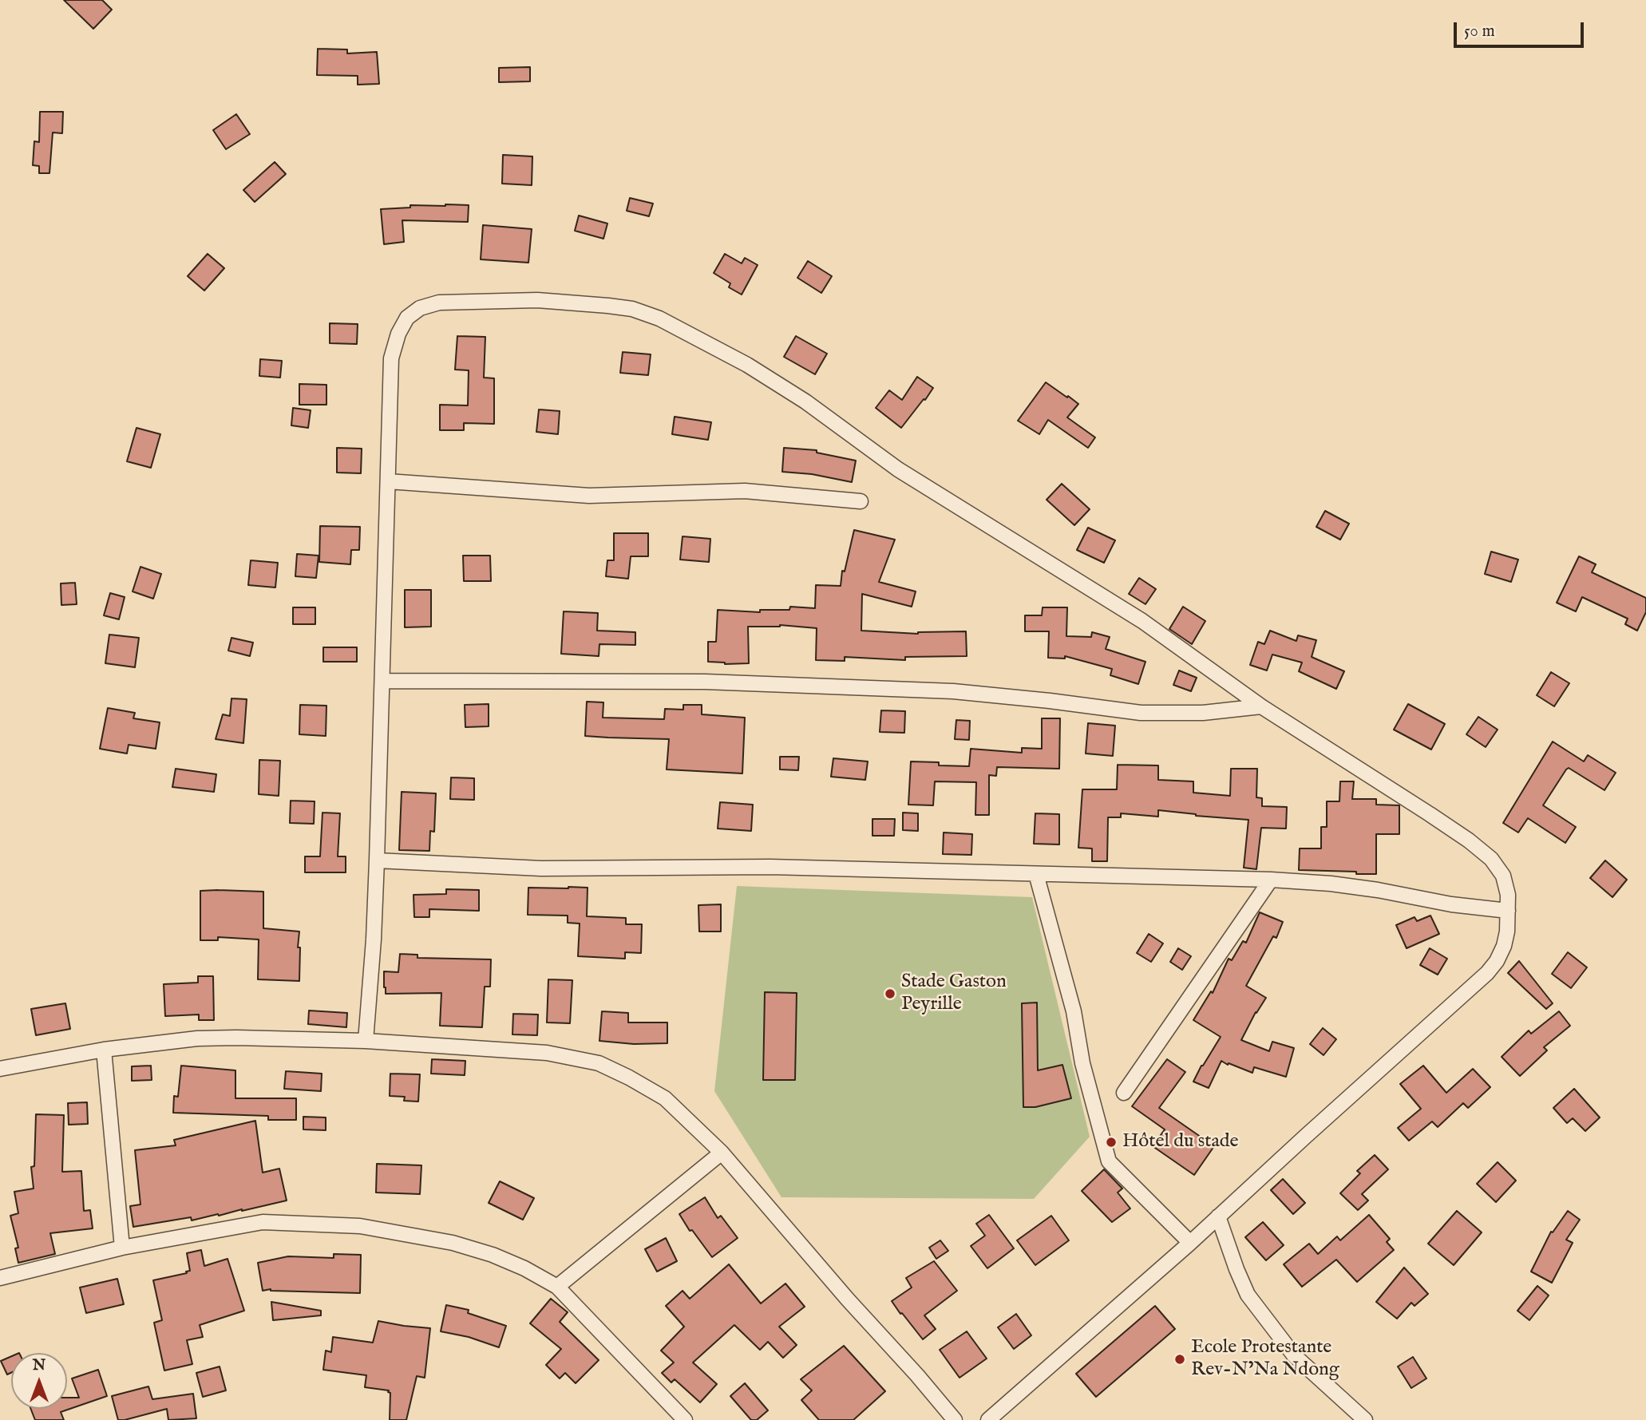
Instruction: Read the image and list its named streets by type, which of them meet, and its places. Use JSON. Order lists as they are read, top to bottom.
{
  "places": ["Stade Gaston Peyrille", "Hôtel du stade", "Ecole Protestante Rev-N’Na Ndong"],
  "scale_bar": "50 m",
  "north": "top"
}
